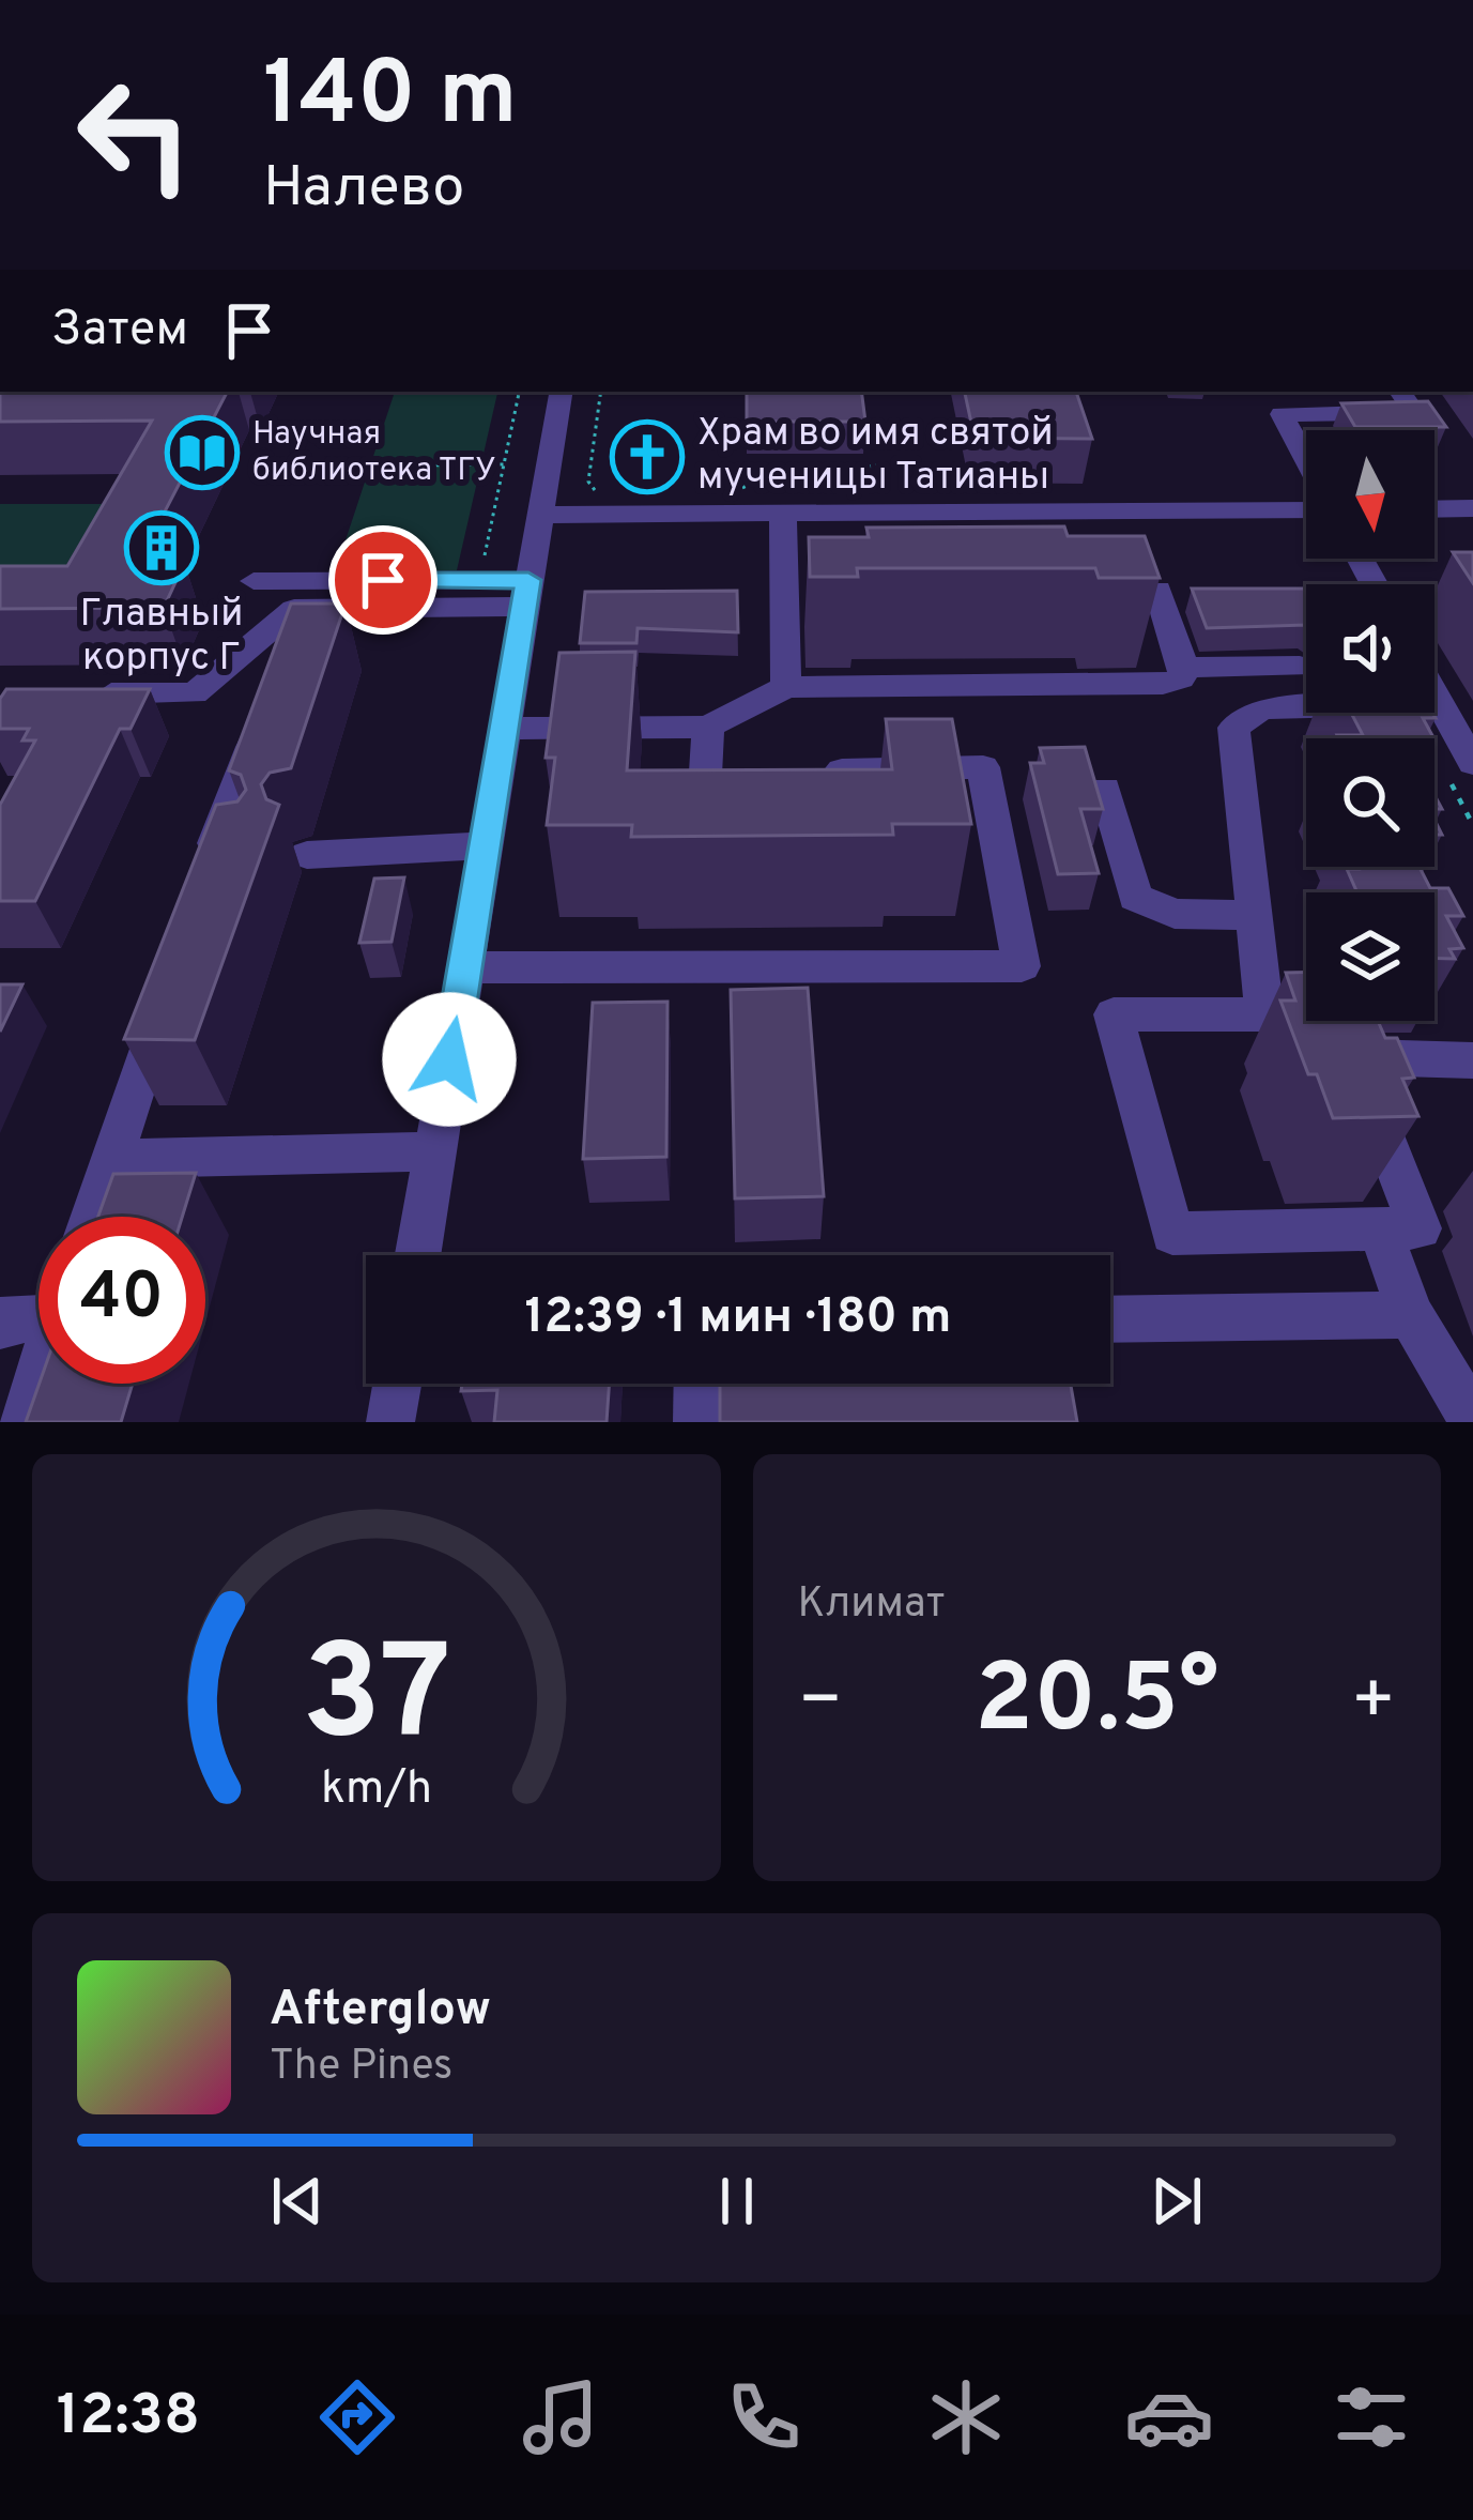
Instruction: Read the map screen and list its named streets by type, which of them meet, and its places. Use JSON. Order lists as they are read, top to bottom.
{
  "places": {
    "library": ["Научная библиотека ТГУ"],
    "church": ["Храм во имя святой мученицы Татианы"],
    "building": ["Главный корпус Г"]
  },
  "north": "bottom",
  "page": {
    "turn": ["140 m", "Налево"],
    "then": "Затем",
    "limit": "40",
    "trip": "12:39 · 1 мин · 180 m",
    "tile": "Климат",
    "heat": ["−", "20.5°", "+"],
    "song": ["Afterglow", "The Pines"],
    "tabs": "12:38",
    "gauge": ["37", "km/h"]
  }
}
